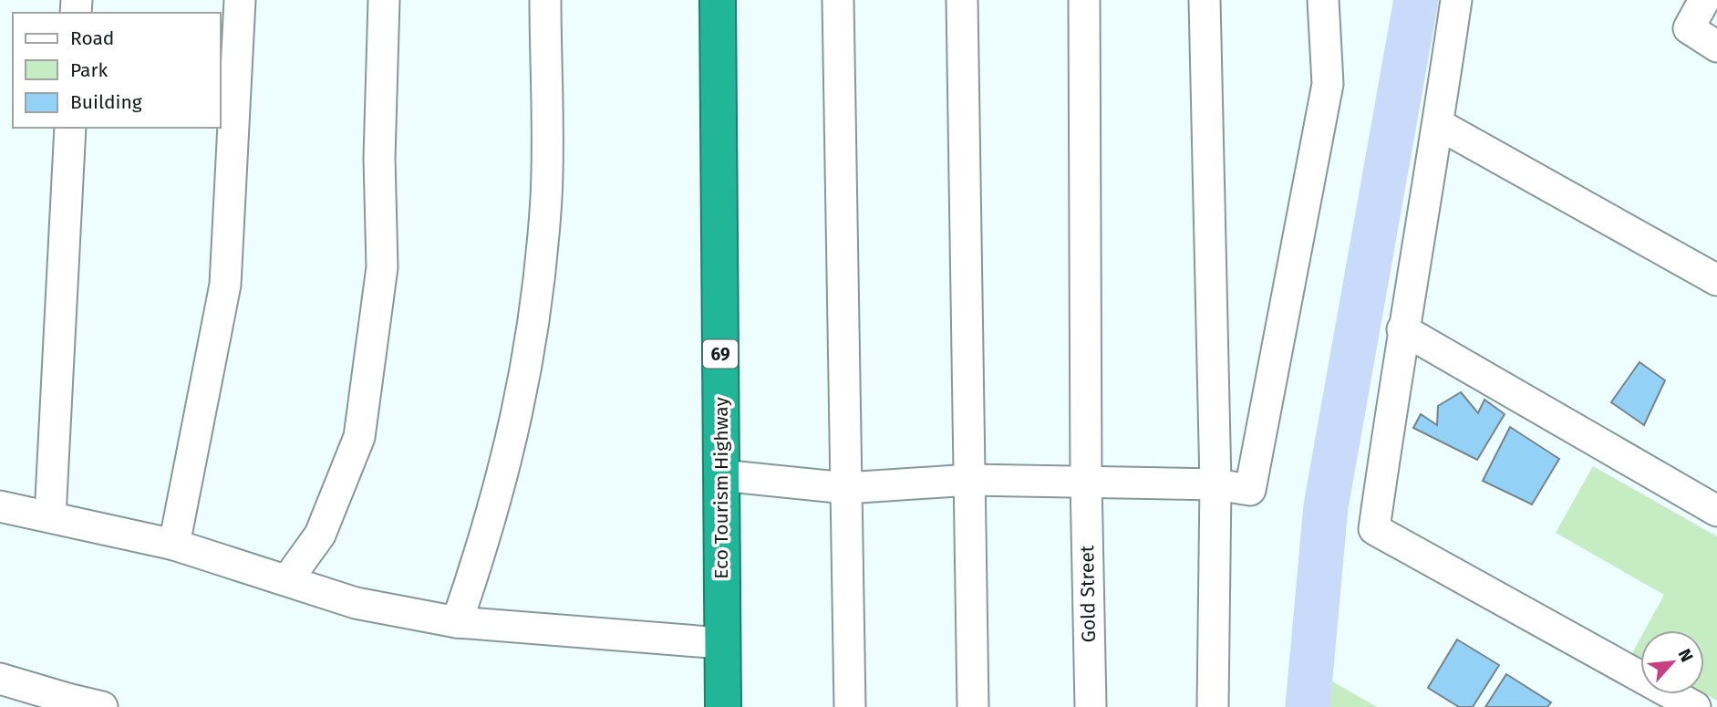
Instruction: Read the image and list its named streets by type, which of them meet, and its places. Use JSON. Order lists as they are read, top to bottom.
{
  "streets": {
    "highway": ["69", "Eco Tourism Highway"],
    "street": ["Gold Street"]
  },
  "legend": ["Road", "Park", "Building"],
  "north": "top right"
}
